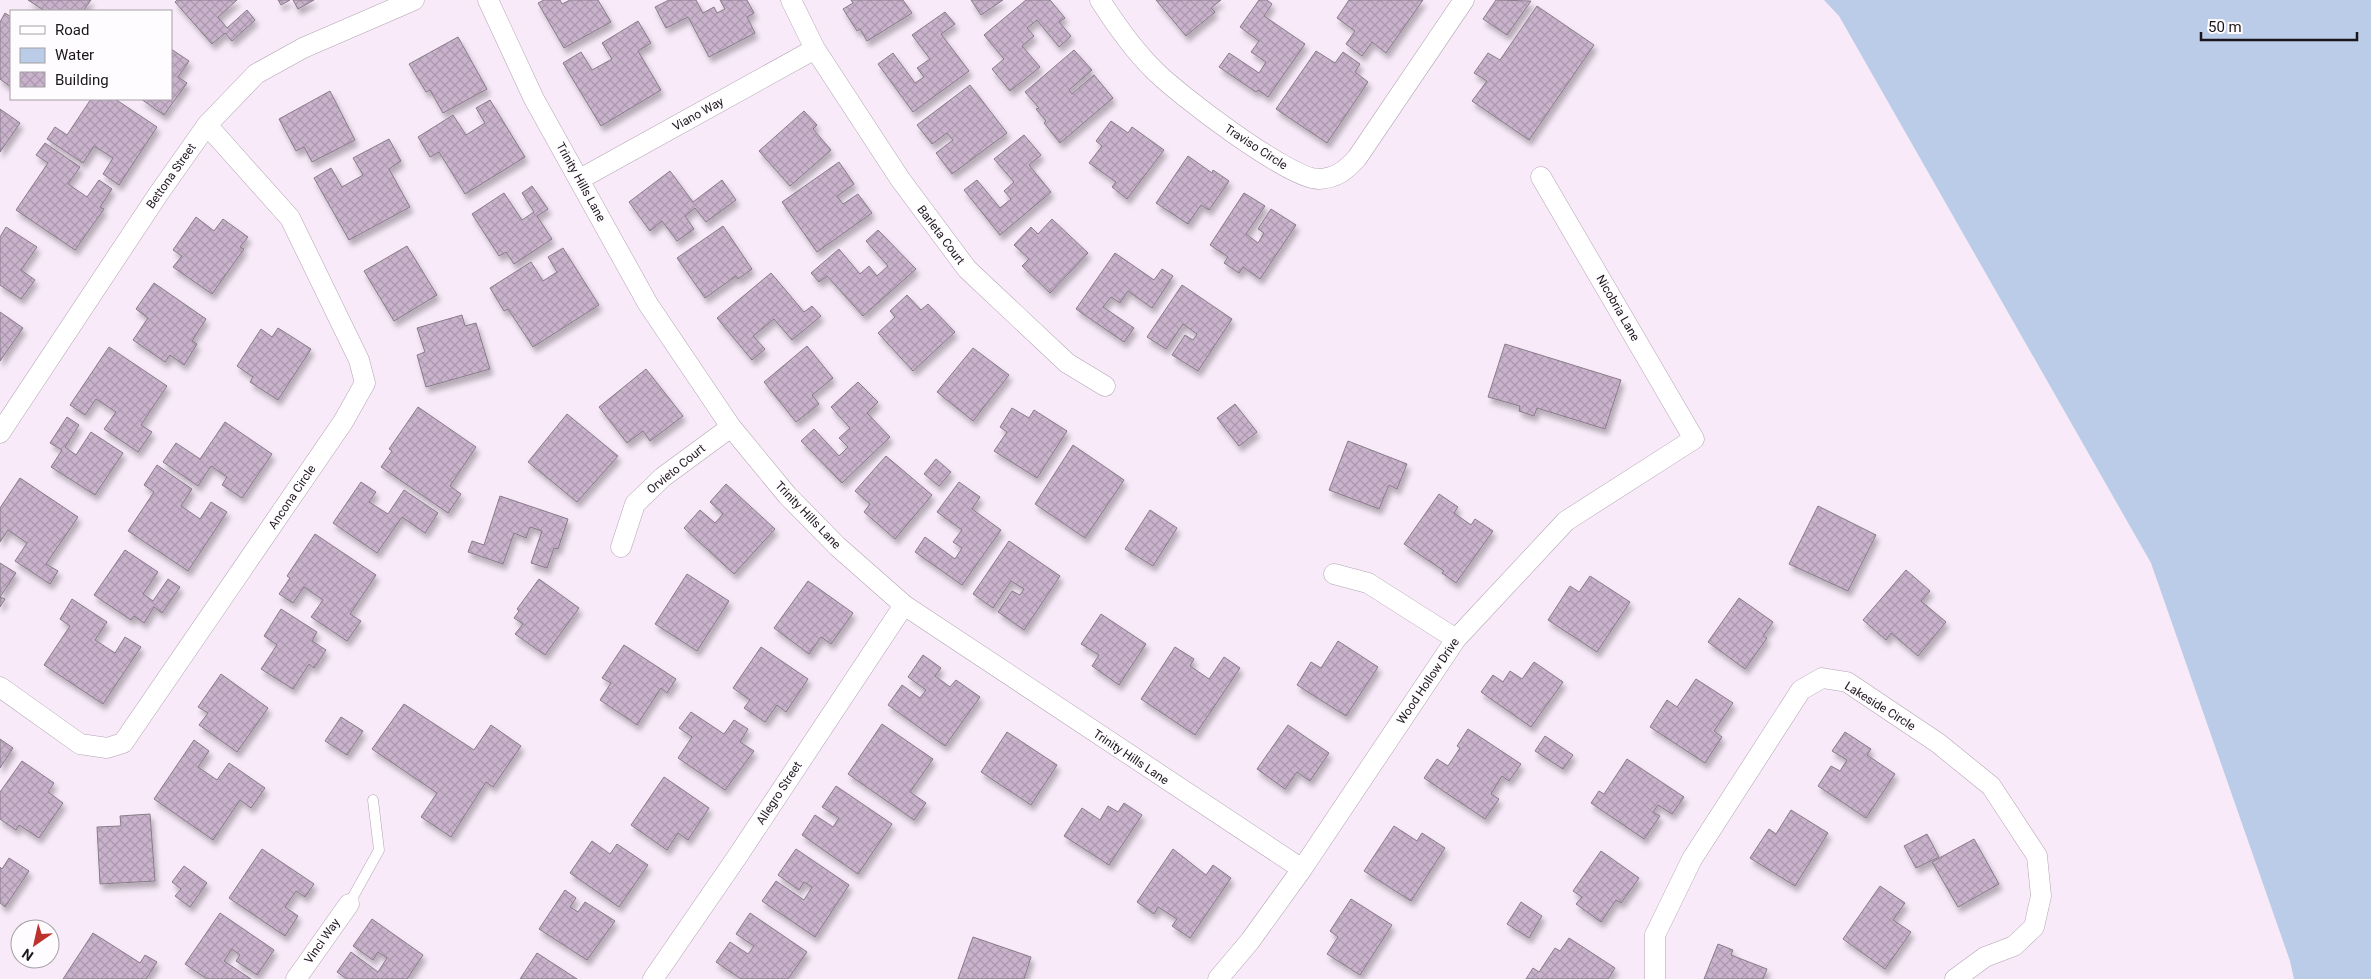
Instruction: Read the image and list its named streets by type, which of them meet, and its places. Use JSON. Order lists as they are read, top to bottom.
{
  "streets": {
    "street": [
      "Viano Way",
      "Traviso Circle",
      "Bettona Street",
      "Trinity Hills Lane",
      "Barleta Court",
      "Nicobria Lane",
      "Orvieto Court",
      "Ancona Circle",
      "Wood Hollow Drive",
      "Lakeside Circle",
      "Allegro Street",
      "Vinci Way"
    ]
  },
  "crossings": [
    ["Viano Way", "Trinity Hills Lane"],
    ["Viano Way", "Barleta Court"],
    ["Bettona Street", "Ancona Circle"],
    ["Trinity Hills Lane", "Orvieto Court"],
    ["Trinity Hills Lane", "Wood Hollow Drive"],
    ["Trinity Hills Lane", "Allegro Street"],
    ["Nicobria Lane", "Wood Hollow Drive"]
  ],
  "legend": ["Road", "Water", "Building"],
  "scale_bar": "50 m",
  "north": "bottom left"
}
